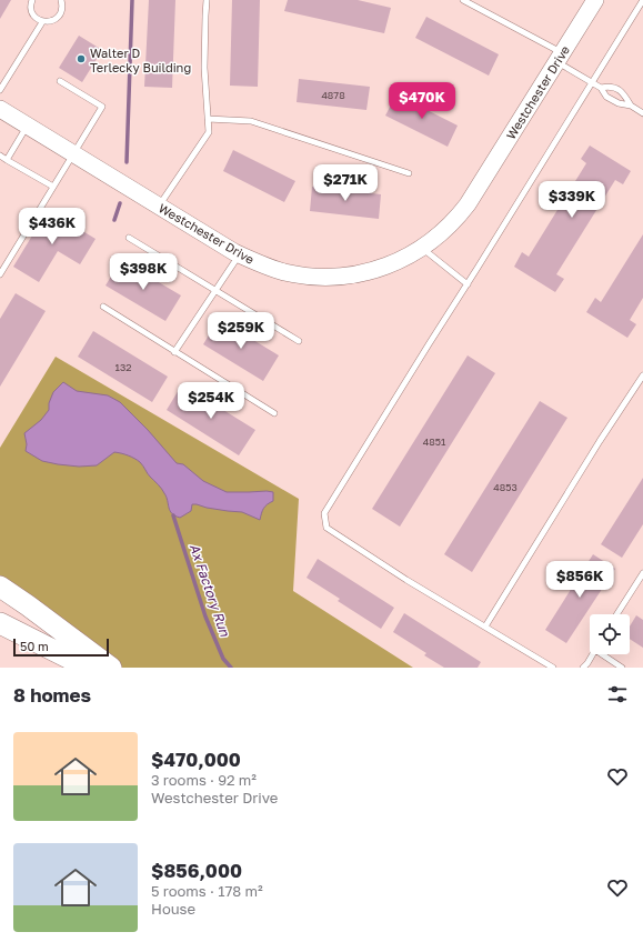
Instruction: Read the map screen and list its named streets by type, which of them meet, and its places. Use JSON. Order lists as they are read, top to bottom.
{
  "streets": {
    "street": ["Westchester Drive"]
  },
  "water": ["Ax Factory Run"],
  "places": ["Walter D Terlecky Building"],
  "house_numbers": [
    "4878",
    "132",
    "4851",
    "4853"
  ],
  "scale_bar": "50 m",
  "page": {
    "price": [
      "$470K",
      "$271K",
      "$339K",
      "$436K",
      "$398K",
      "$259K",
      "$254K",
      "$856K"
    ],
    "scale": "50 m",
    "heading": "8 homes",
    "list": [
      {
        "name": "$470,000",
        "note": "3 rooms · 92 m² · Westchester Drive"
      },
      {
        "name": "$856,000",
        "note": "5 rooms · 178 m² · House"
      }
    ]
  }
}
